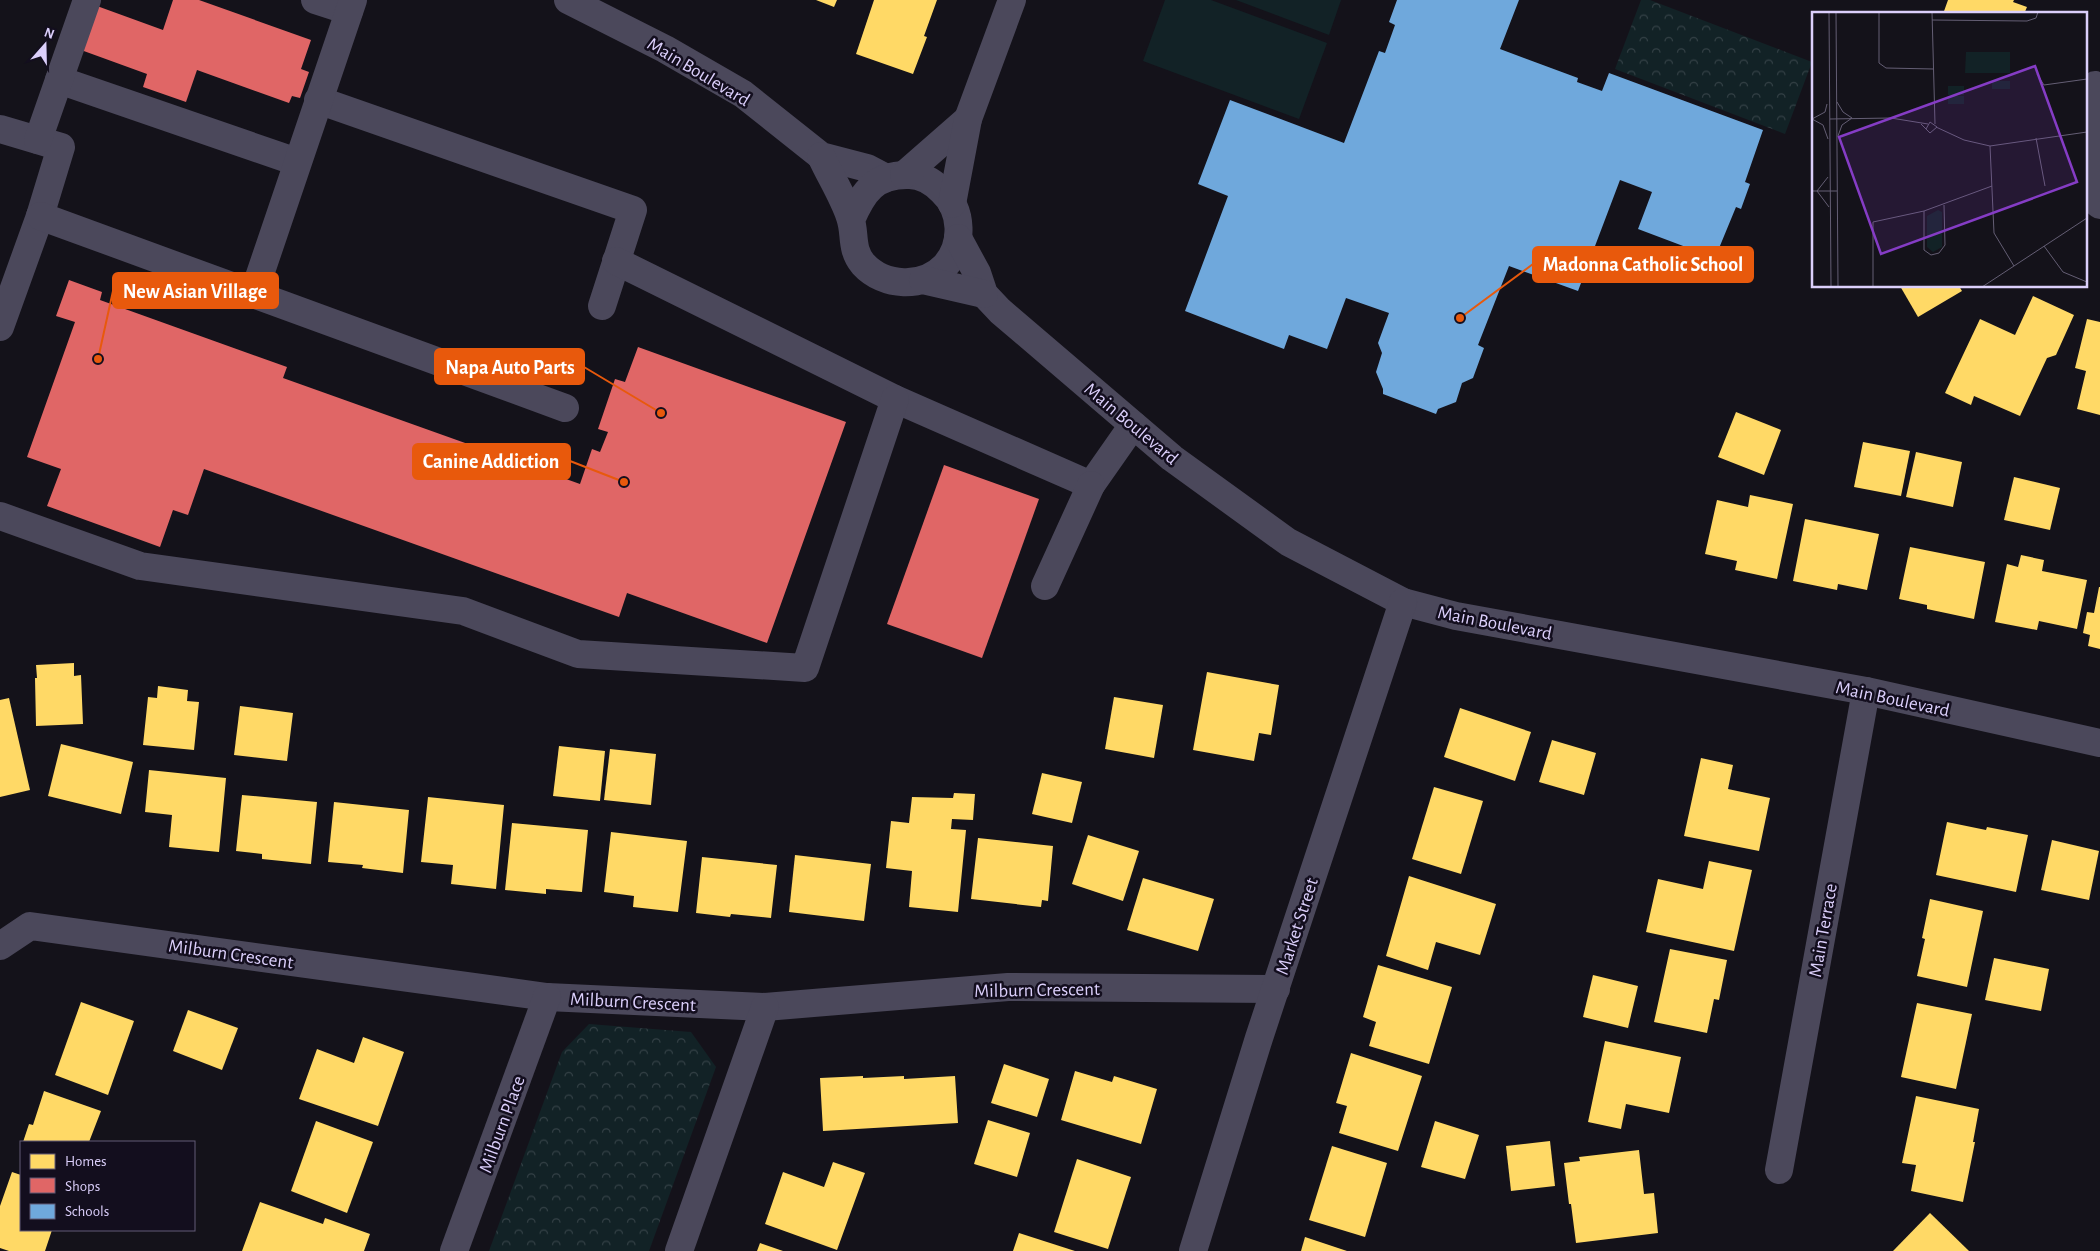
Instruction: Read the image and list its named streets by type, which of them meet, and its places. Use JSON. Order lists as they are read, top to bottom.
{
  "streets": {
    "street": [
      "Main Boulevard",
      "Market Street",
      "Main Terrace",
      "Milburn Crescent",
      "Milburn Place"
    ]
  },
  "crossings": [
    ["Main Boulevard", "Market Street"],
    ["Main Boulevard", "Main Terrace"],
    ["Market Street", "Milburn Crescent"],
    ["Milburn Crescent", "Milburn Place"]
  ],
  "places": [
    "Madonna Catholic School",
    "New Asian Village",
    "Napa Auto Parts",
    "Canine Addiction"
  ],
  "legend": ["Homes", "Shops", "Schools"],
  "north": "top"
}
